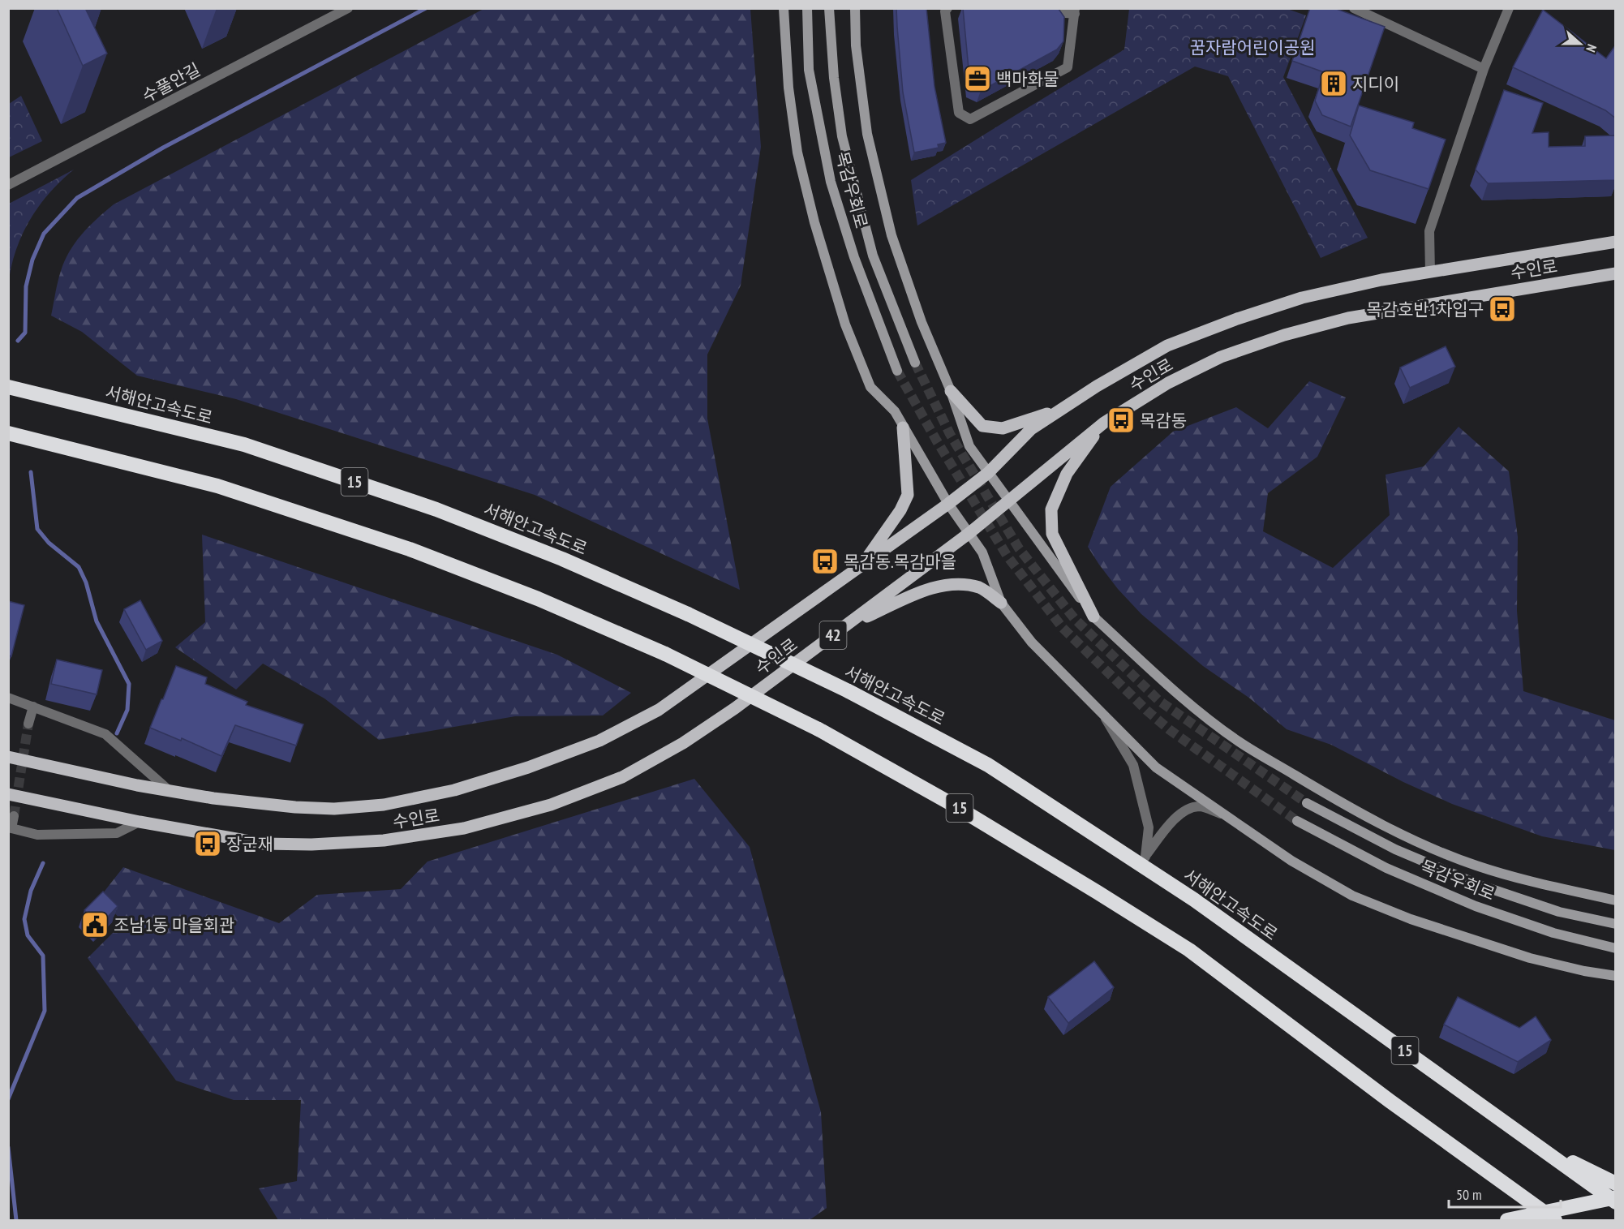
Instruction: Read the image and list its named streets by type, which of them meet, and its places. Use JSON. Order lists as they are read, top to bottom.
{
  "streets": {
    "highway": ["서해안고속도로", "15"],
    "main road": ["목감우회로", "수인로", "42"],
    "street": ["수풀안길"]
  },
  "parks": ["꿈자람어린이공원"],
  "places": {
    "office": ["백마화물"],
    "building": ["지디이"],
    "bus stop": [
      "목감호반1차입구",
      "목감동",
      "목감동.목감마을",
      "장군재"
    ],
    "public building": ["조남1동 마을회관"]
  },
  "scale_bar": "50 m",
  "north": "right"
}
